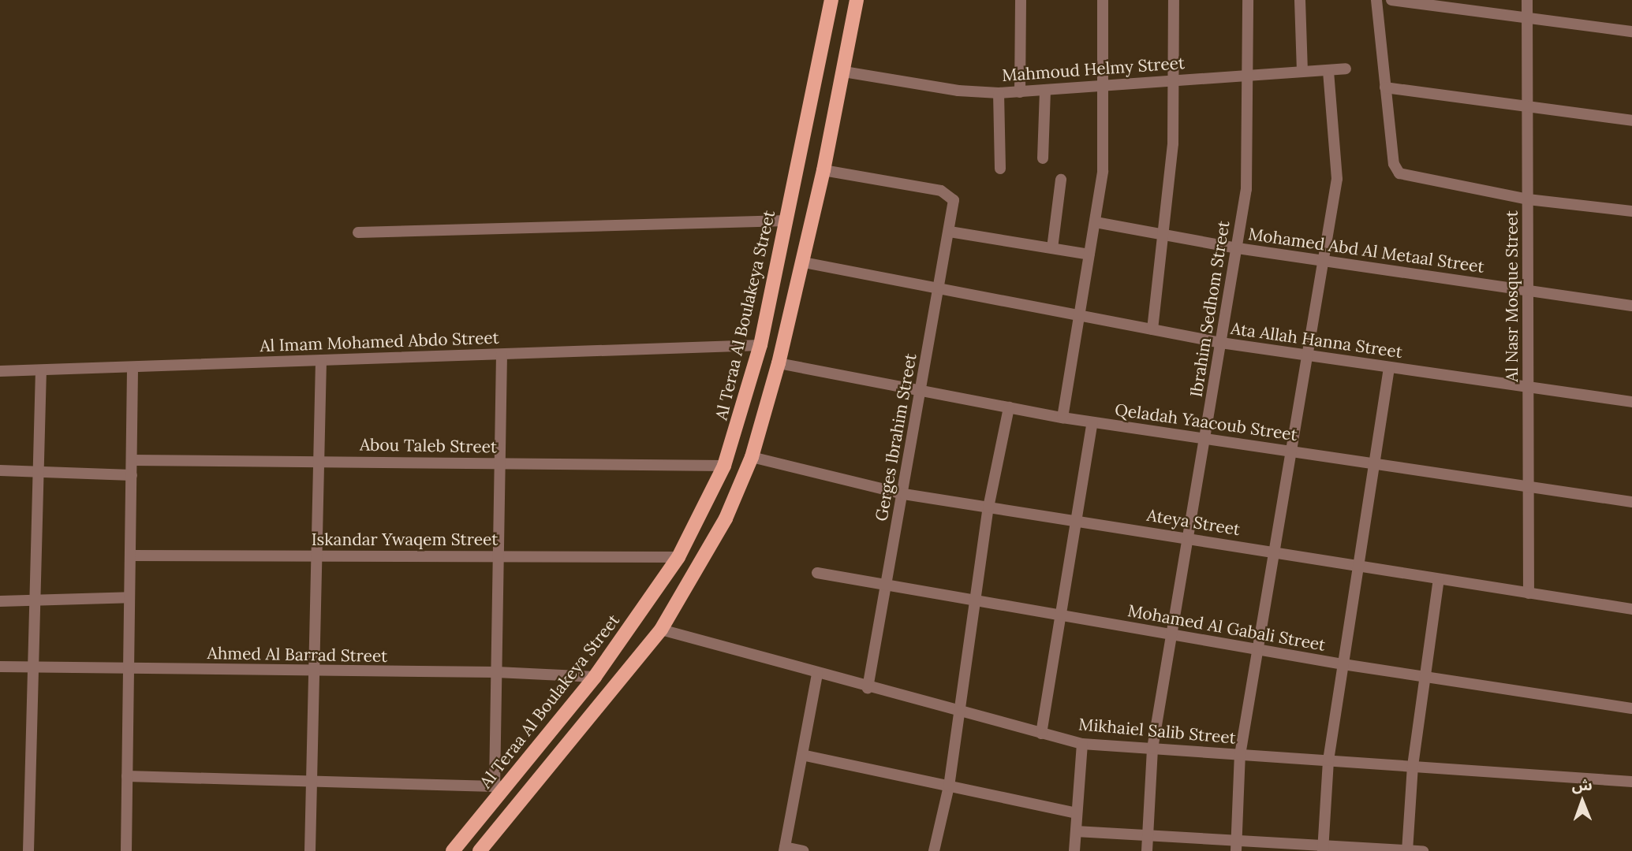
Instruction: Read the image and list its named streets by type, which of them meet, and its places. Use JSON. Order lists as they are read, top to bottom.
{
  "streets": {
    "main road": ["Al Teraa Al Boulakeya Street"],
    "street": [
      "Mahmoud Helmy Street",
      "Mohamed Abd Al Metaal Street",
      "Al Nasr Mosque Street",
      "Ibrahim Sedhom Street",
      "Ata Allah Hanna Street",
      "Al Imam Mohamed Abdo Street",
      "Qeladah Yaacoub Street",
      "Gerges Ibrahim Street",
      "Abou Taleb Street",
      "Ateya Street",
      "Iskandar Ywaqem Street",
      "Mohamed Al Gabali Street",
      "Ahmed Al Barrad Street",
      "Mikhaiel Salib Street"
    ]
  },
  "crossings": [
    ["Mahmoud Helmy Street", "Ibrahim Sedhom Street"],
    ["Mohamed Abd Al Metaal Street", "Al Nasr Mosque Street"],
    ["Mohamed Abd Al Metaal Street", "Ibrahim Sedhom Street"],
    ["Al Nasr Mosque Street", "Ata Allah Hanna Street"],
    ["Al Nasr Mosque Street", "Qeladah Yaacoub Street"],
    ["Al Nasr Mosque Street", "Ateya Street"],
    ["Ibrahim Sedhom Street", "Ata Allah Hanna Street"],
    ["Ibrahim Sedhom Street", "Qeladah Yaacoub Street"],
    ["Ibrahim Sedhom Street", "Ateya Street"],
    ["Ibrahim Sedhom Street", "Mohamed Al Gabali Street"],
    ["Ibrahim Sedhom Street", "Mikhaiel Salib Street"],
    ["Al Teraa Al Boulakeya Street", "Al Imam Mohamed Abdo Street"],
    ["Al Teraa Al Boulakeya Street", "Abou Taleb Street"],
    ["Al Teraa Al Boulakeya Street", "Iskandar Ywaqem Street"],
    ["Al Teraa Al Boulakeya Street", "Ahmed Al Barrad Street"],
    ["Ata Allah Hanna Street", "Gerges Ibrahim Street"],
    ["Qeladah Yaacoub Street", "Gerges Ibrahim Street"],
    ["Gerges Ibrahim Street", "Ateya Street"],
    ["Gerges Ibrahim Street", "Mohamed Al Gabali Street"],
    ["Gerges Ibrahim Street", "Mikhaiel Salib Street"]
  ],
  "north": "top"
}
